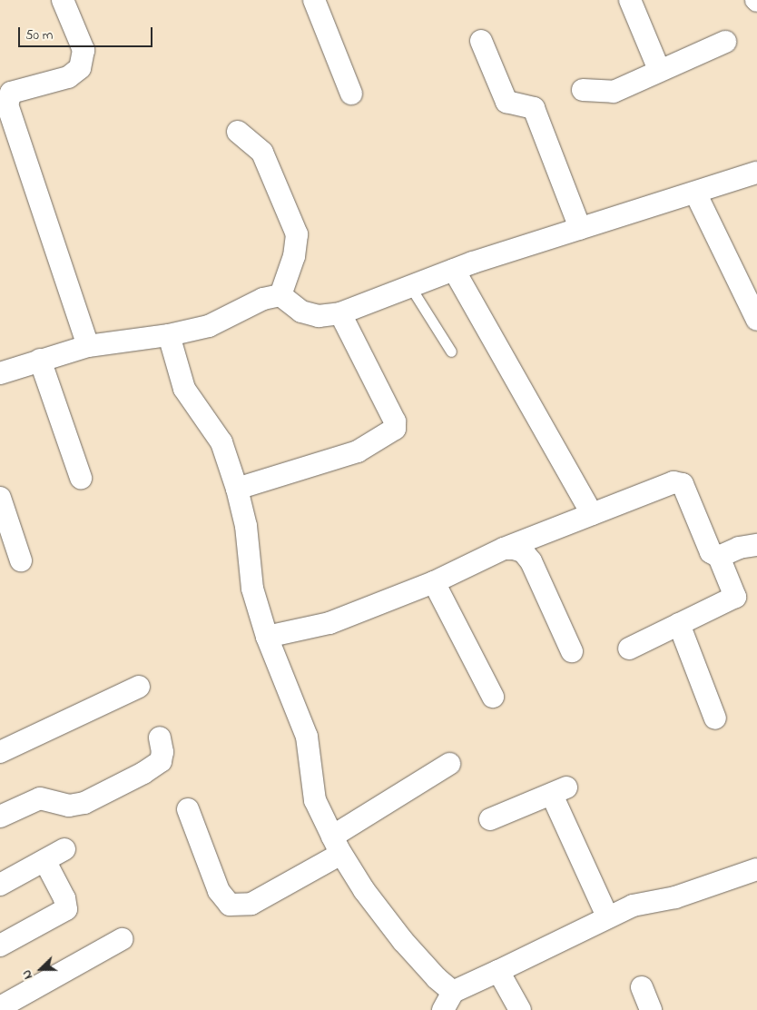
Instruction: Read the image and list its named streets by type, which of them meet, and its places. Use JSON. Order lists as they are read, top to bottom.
{
  "scale_bar": "50 m",
  "north": "left"
}
